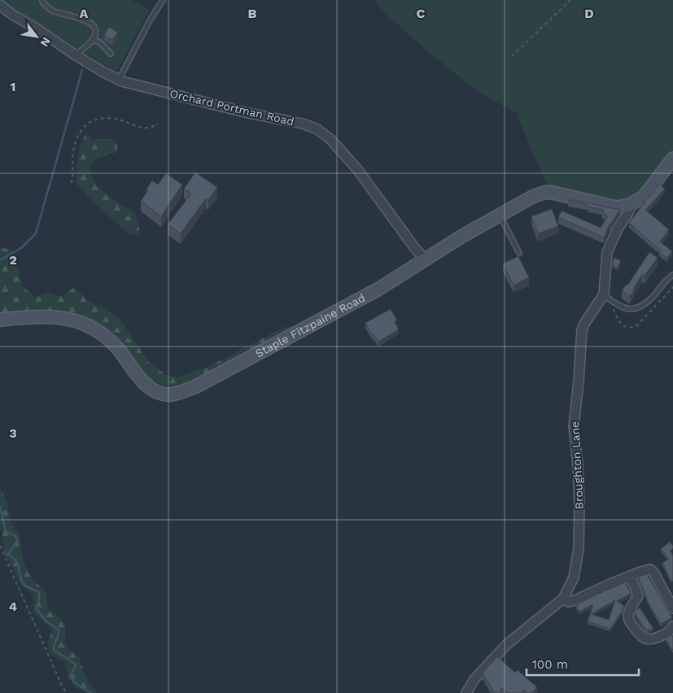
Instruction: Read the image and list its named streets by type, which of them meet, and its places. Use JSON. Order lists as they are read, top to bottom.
{
  "streets": {
    "street": ["Orchard Portman Road", "Staple Fitzpaine Road", "Broughton Lane"]
  },
  "crossings": [
    ["Orchard Portman Road", "Staple Fitzpaine Road"],
    ["Staple Fitzpaine Road", "Broughton Lane"]
  ],
  "scale_bar": "100 m",
  "north": "bottom right",
  "grid": {
    "columns": [
      "A",
      "B",
      "C",
      "D"
    ],
    "rows": [
      "1",
      "2",
      "3",
      "4"
    ]
  }
}
